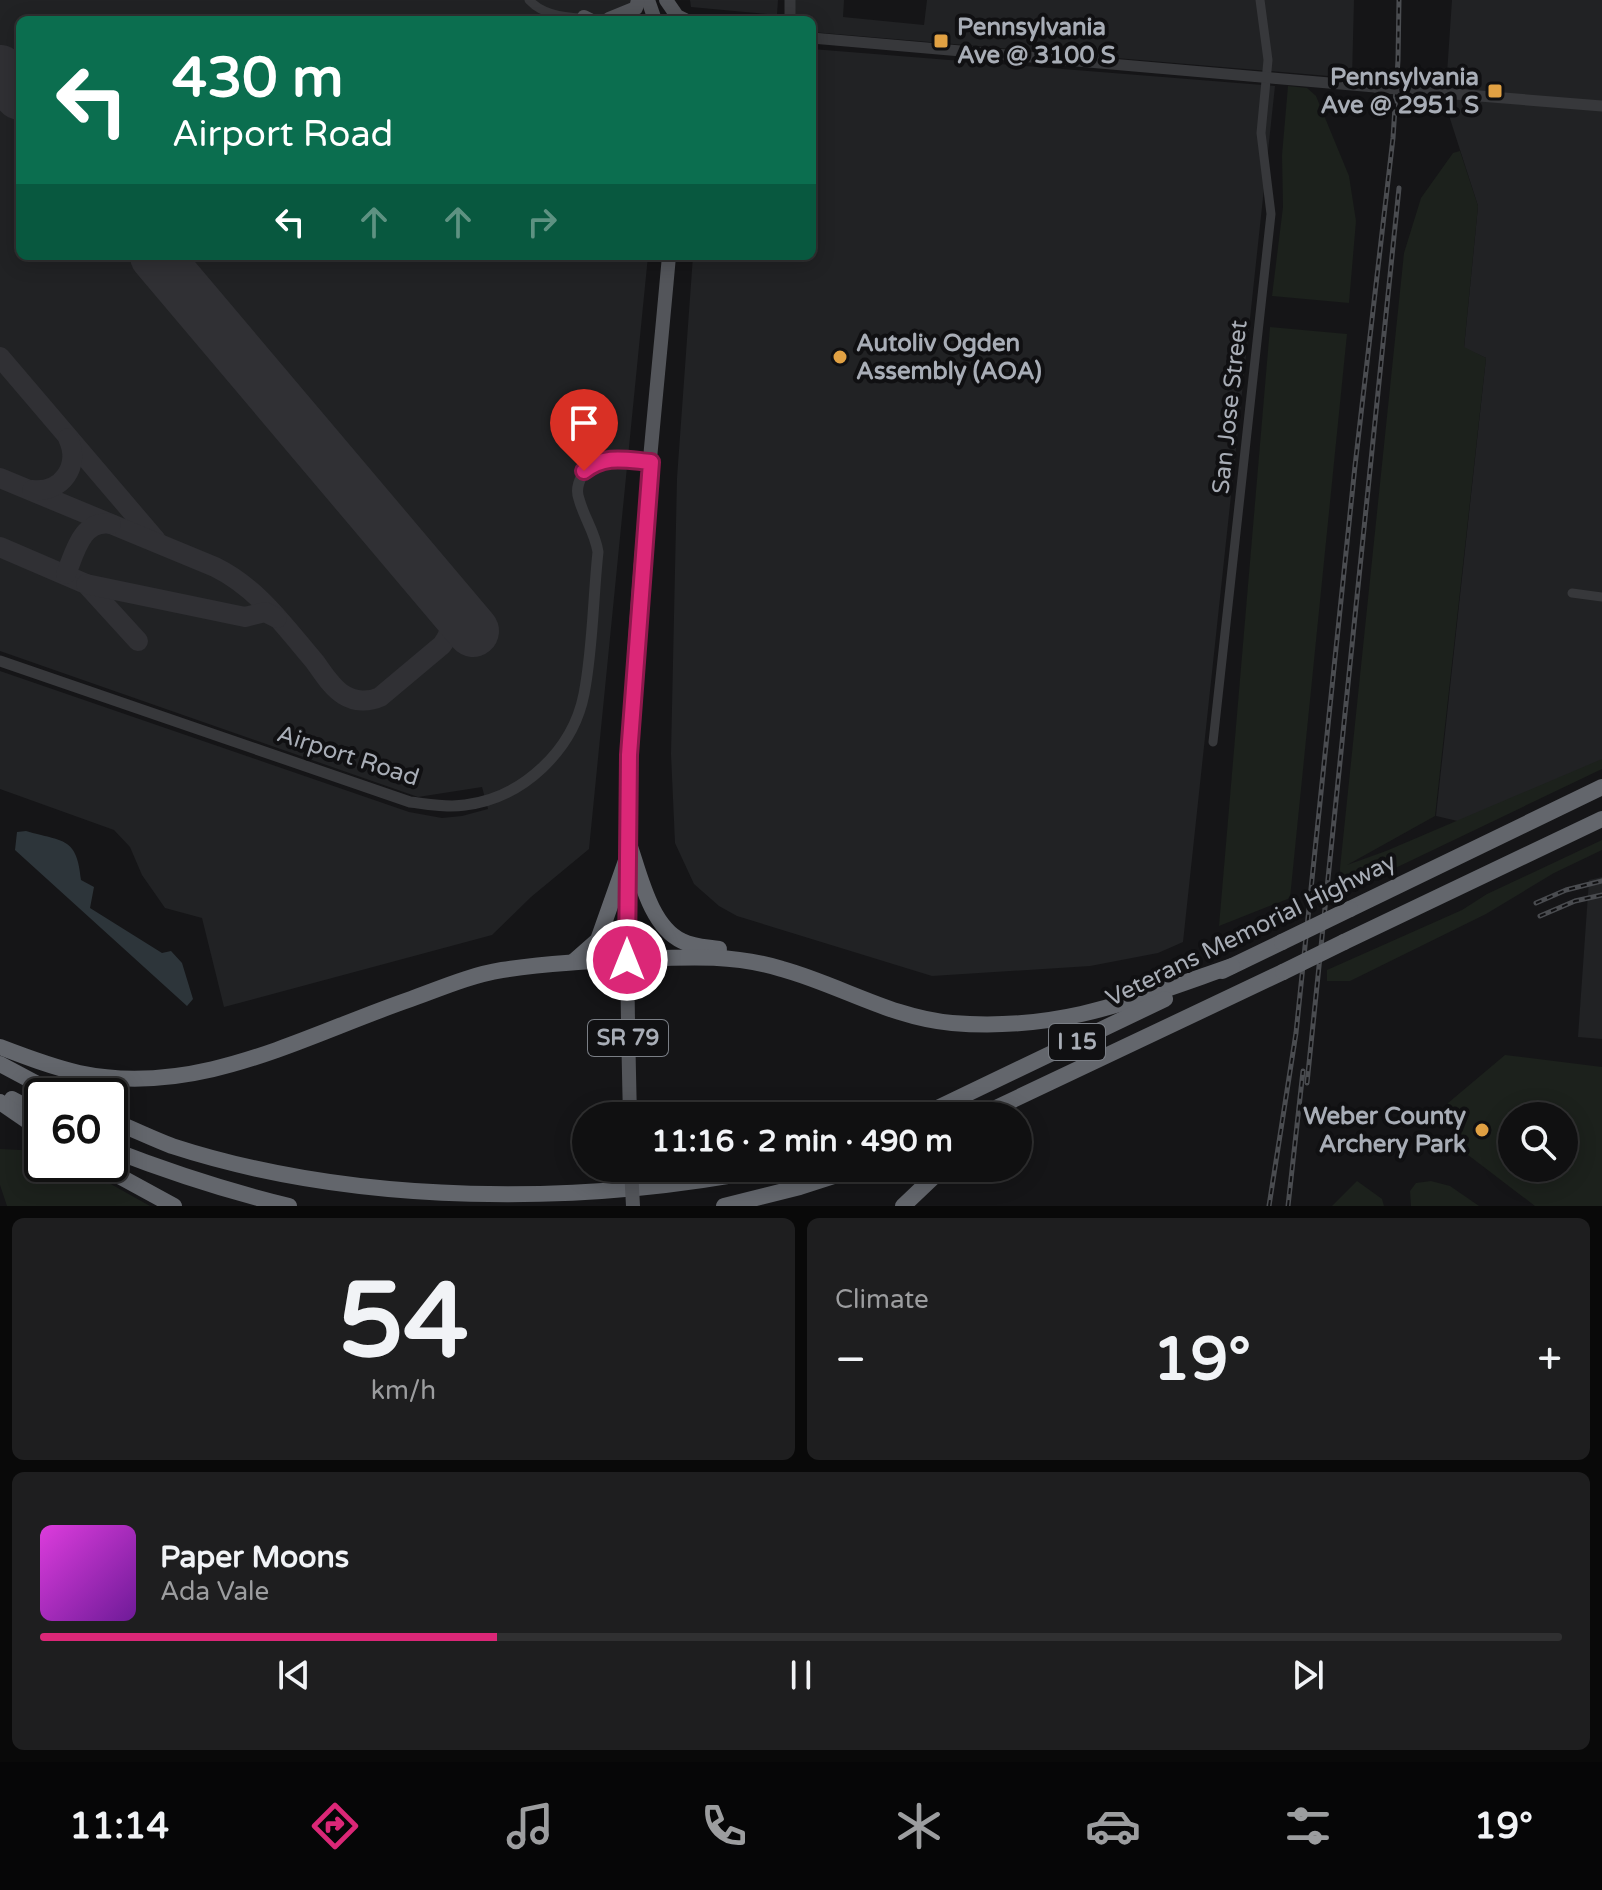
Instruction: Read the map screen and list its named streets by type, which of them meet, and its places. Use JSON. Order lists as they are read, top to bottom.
{
  "streets": {
    "highway": ["Veterans Memorial Highway", "I 15"],
    "main road": ["SR 79"],
    "street": ["San Jose Street", "Airport Road"]
  },
  "crossings": [
    ["Airport Road", "SR 79"]
  ],
  "places": {
    "transit": ["Pennsylvania Ave @ 3100 S", "Pennsylvania Ave @ 2951 S"],
    "other": ["Autoliv Ogden Assembly (AOA)", "Weber County Archery Park"]
  },
  "page": {
    "turn": ["430 m", "Airport Road"],
    "limit": "60",
    "trip": "11:16 · 2 min · 490 m",
    "tile": [
      ["54", "km/h"],
      "Climate"
    ],
    "heat": ["−", "19°", "+"],
    "song": ["Paper Moons", "Ada Vale"],
    "tabs": ["11:14", "19°"]
  }
}
